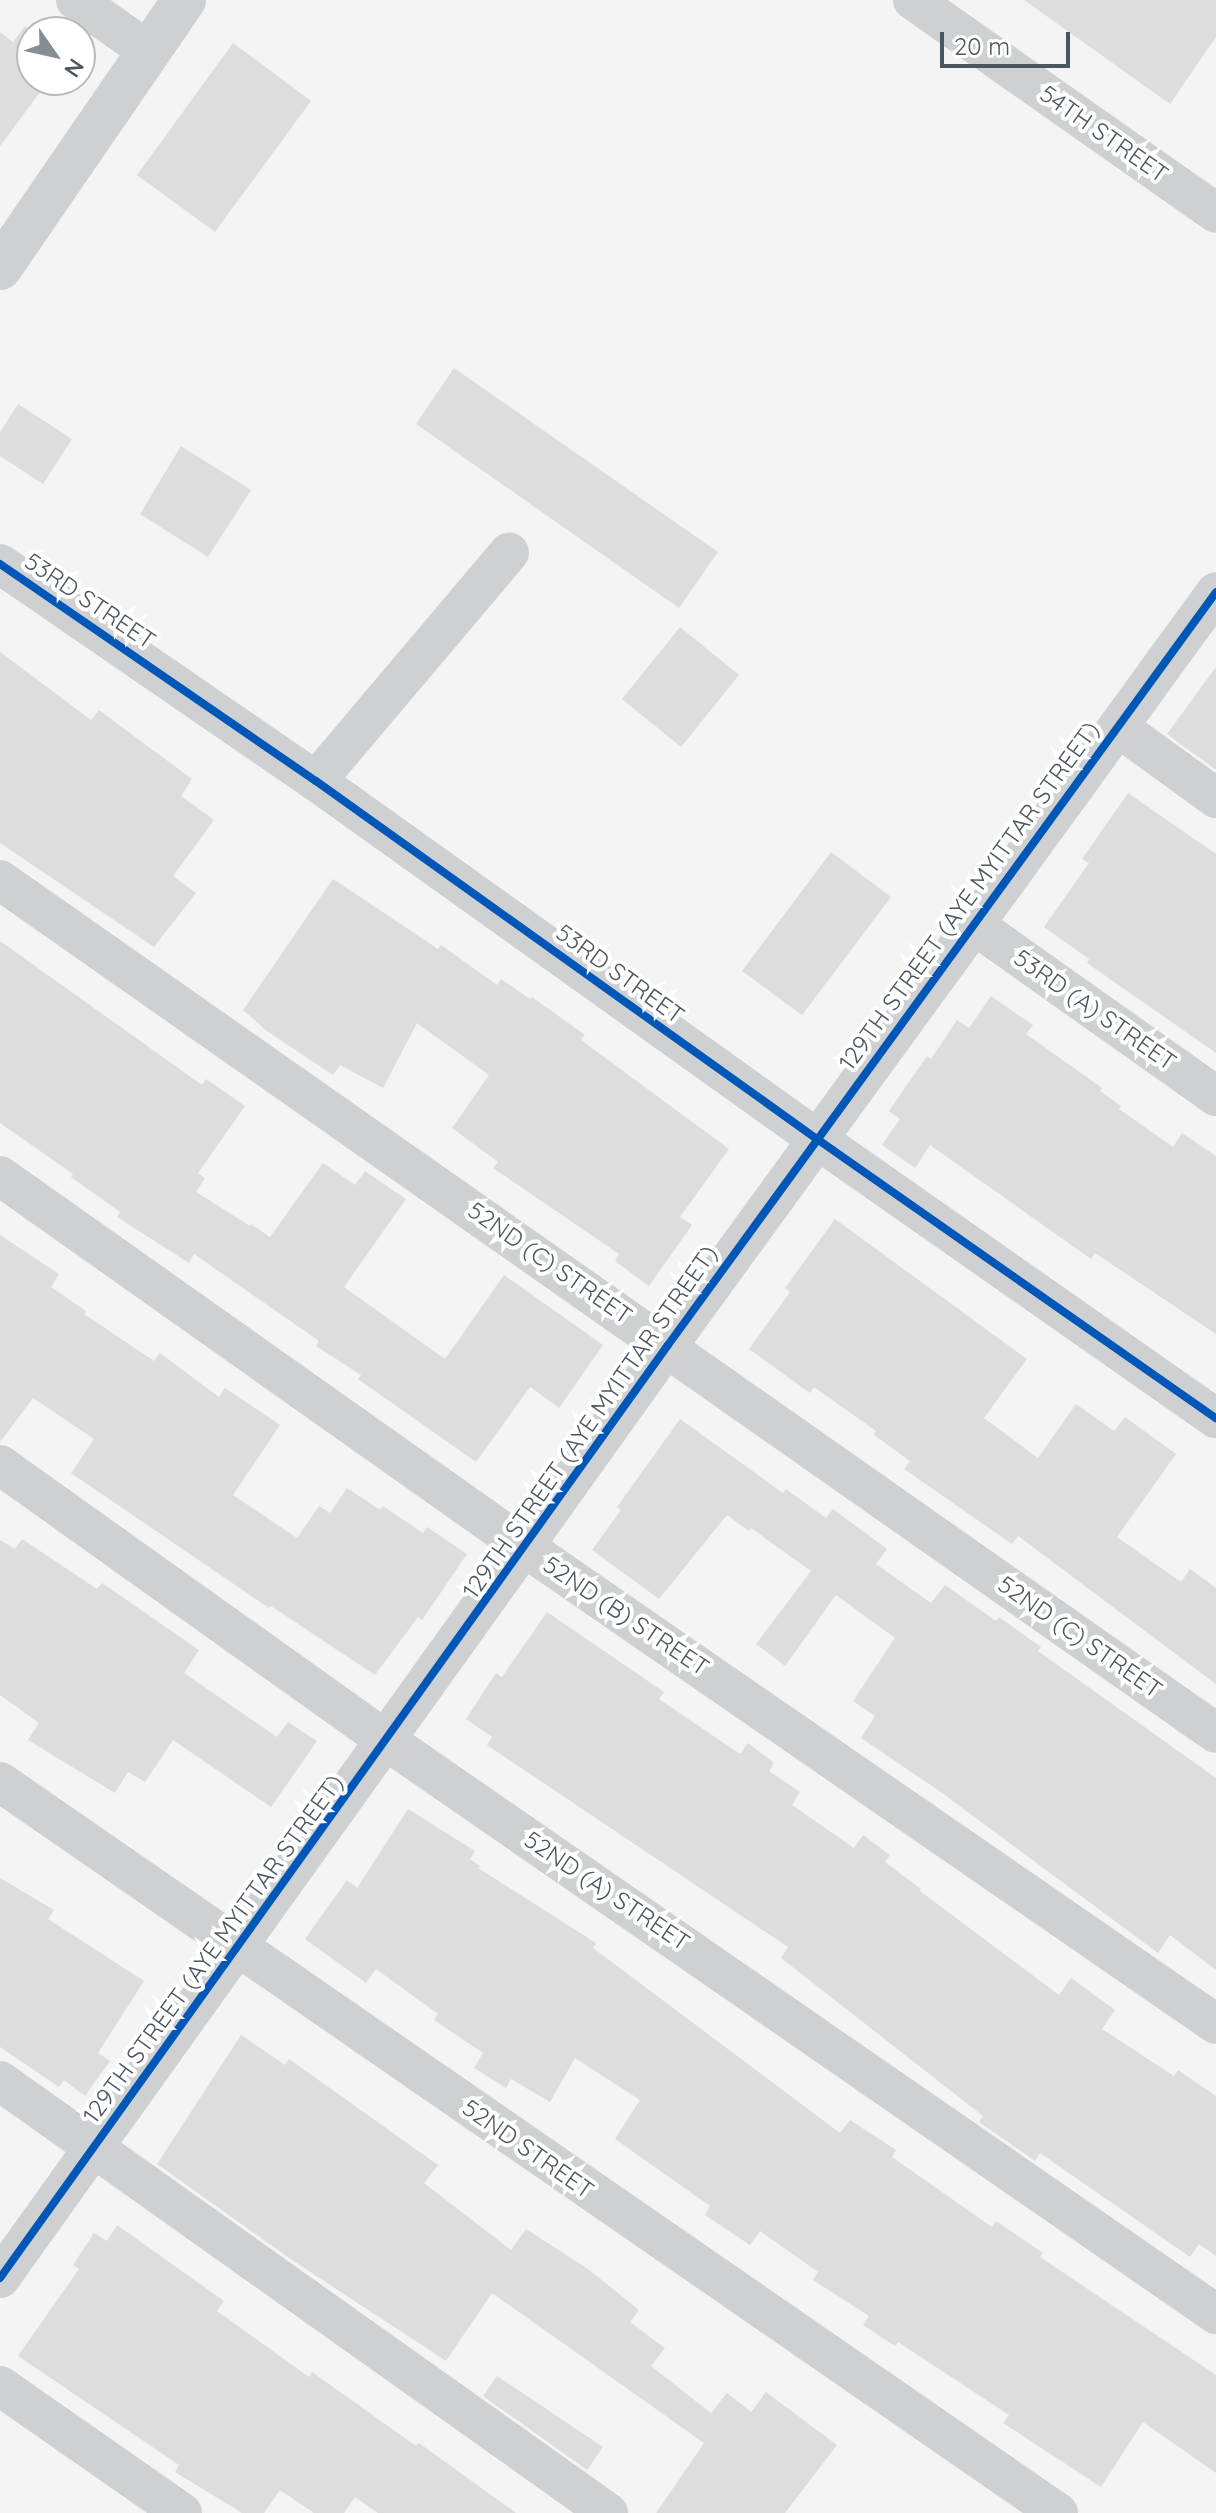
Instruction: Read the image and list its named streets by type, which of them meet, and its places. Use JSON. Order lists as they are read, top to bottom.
{
  "streets": {
    "street": [
      "54TH STREET",
      "53RD STREET",
      "129TH STREET (AYE MYITTAR STREET)",
      "53RD (A) STREET",
      "52ND (C) STREET",
      "52ND (B) STREET",
      "52ND (A) STREET",
      "52ND STREET"
    ]
  },
  "crossings": [
    ["53RD STREET", "129TH STREET (AYE MYITTAR STREET)"],
    ["129TH STREET (AYE MYITTAR STREET)", "53RD (A) STREET"],
    ["129TH STREET (AYE MYITTAR STREET)", "52ND (C) STREET"],
    ["129TH STREET (AYE MYITTAR STREET)", "52ND (B) STREET"],
    ["129TH STREET (AYE MYITTAR STREET)", "52ND (A) STREET"],
    ["129TH STREET (AYE MYITTAR STREET)", "52ND STREET"]
  ],
  "scale_bar": "20 m",
  "north": "bottom right"
}
